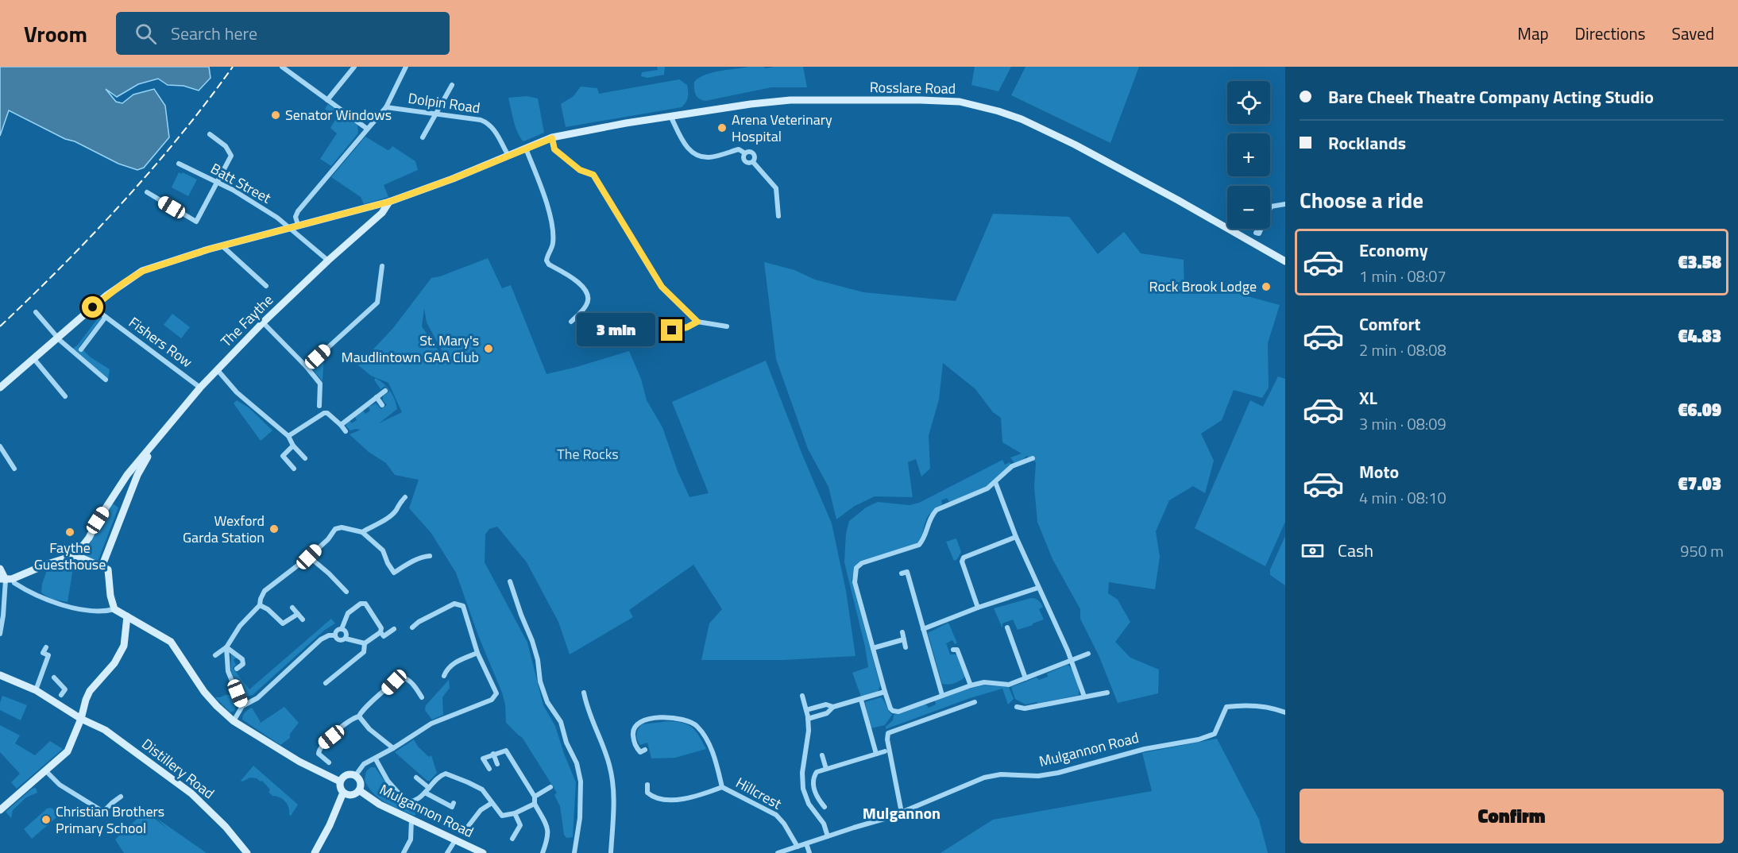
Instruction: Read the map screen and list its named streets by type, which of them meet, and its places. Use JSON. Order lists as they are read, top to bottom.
{
  "streets": {
    "main road": [
      "Rosslare Road",
      "The Faythe",
      "Mulgannon Road",
      "Distillery Road"
    ],
    "street": [
      "Dolpin Road",
      "Batt Street",
      "Fishers Row",
      "Hillcrest"
    ]
  },
  "crossings": [
    ["Rosslare Road", "Dolpin Road"],
    ["Rosslare Road", "Batt Street"],
    ["Rosslare Road", "The Faythe"],
    ["Rosslare Road", "Fishers Row"],
    ["Batt Street", "The Faythe"],
    ["The Faythe", "Fishers Row"],
    ["Mulgannon Road", "Hillcrest"]
  ],
  "districts": ["Mulgannon"],
  "parks": ["The Rocks"],
  "places": [
    "Senator Windows",
    "Arena Veterinary Hospital",
    "Rock Brook Lodge",
    "St. Mary's Maudlintown GAA Club",
    "Wexford Garda Station",
    "Faythe Guesthouse",
    "Christian Brothers Primary School"
  ],
  "page": {
    "header": "Vroom",
    "search": "Search here",
    "nav": ["Map", "Directions", "Saved"],
    "banner": ["Bare Cheek Theatre Company Acting Studio", "Rocklands"],
    "map_buttons": ["+", "−"],
    "heading": "Choose a ride",
    "list": [
      {
        "name": "Economy",
        "note": "1 min · 08:07",
        "value": "€3.58"
      },
      {
        "name": "Comfort",
        "note": "2 min · 08:08",
        "value": "€4.83"
      },
      {
        "name": "XL",
        "note": "3 min · 08:09",
        "value": "€6.09"
      },
      {
        "name": "Moto",
        "note": "4 min · 08:10",
        "value": "€7.03"
      }
    ],
    "bubble": "3 min",
    "pay": ["Cash", "950 m"],
    "buttons": "Confirm"
  }
}
